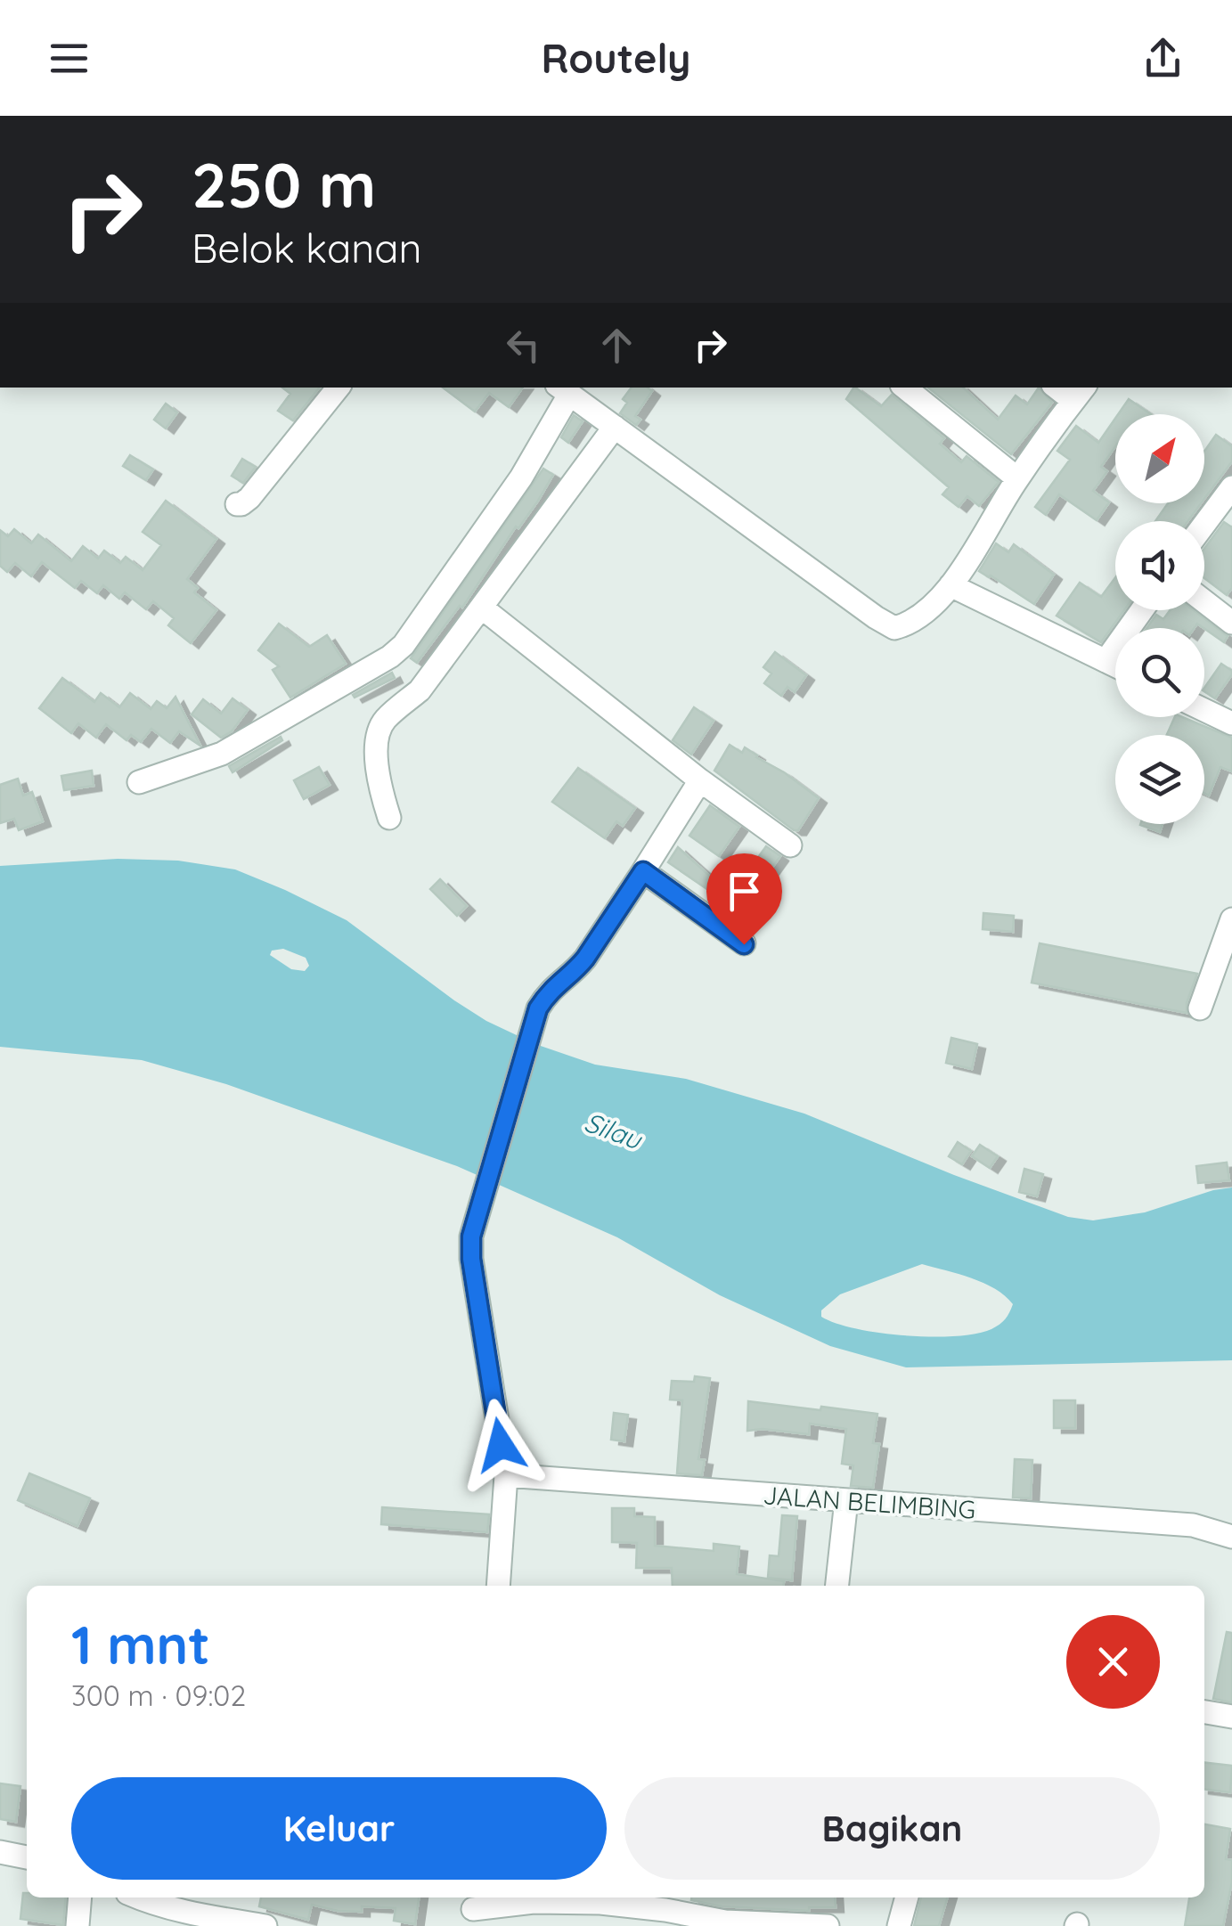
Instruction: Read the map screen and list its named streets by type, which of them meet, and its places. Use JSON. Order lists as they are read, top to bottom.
{
  "streets": {
    "street": ["JALAN BELIMBING"]
  },
  "water": ["Silau"],
  "north": "top right",
  "page": {
    "header": "Routely",
    "turn": ["250 m", "Belok kanan"],
    "heading": ["1 mnt", "300 m · 09:02"],
    "buttons": ["Keluar", "Bagikan"]
  }
}
